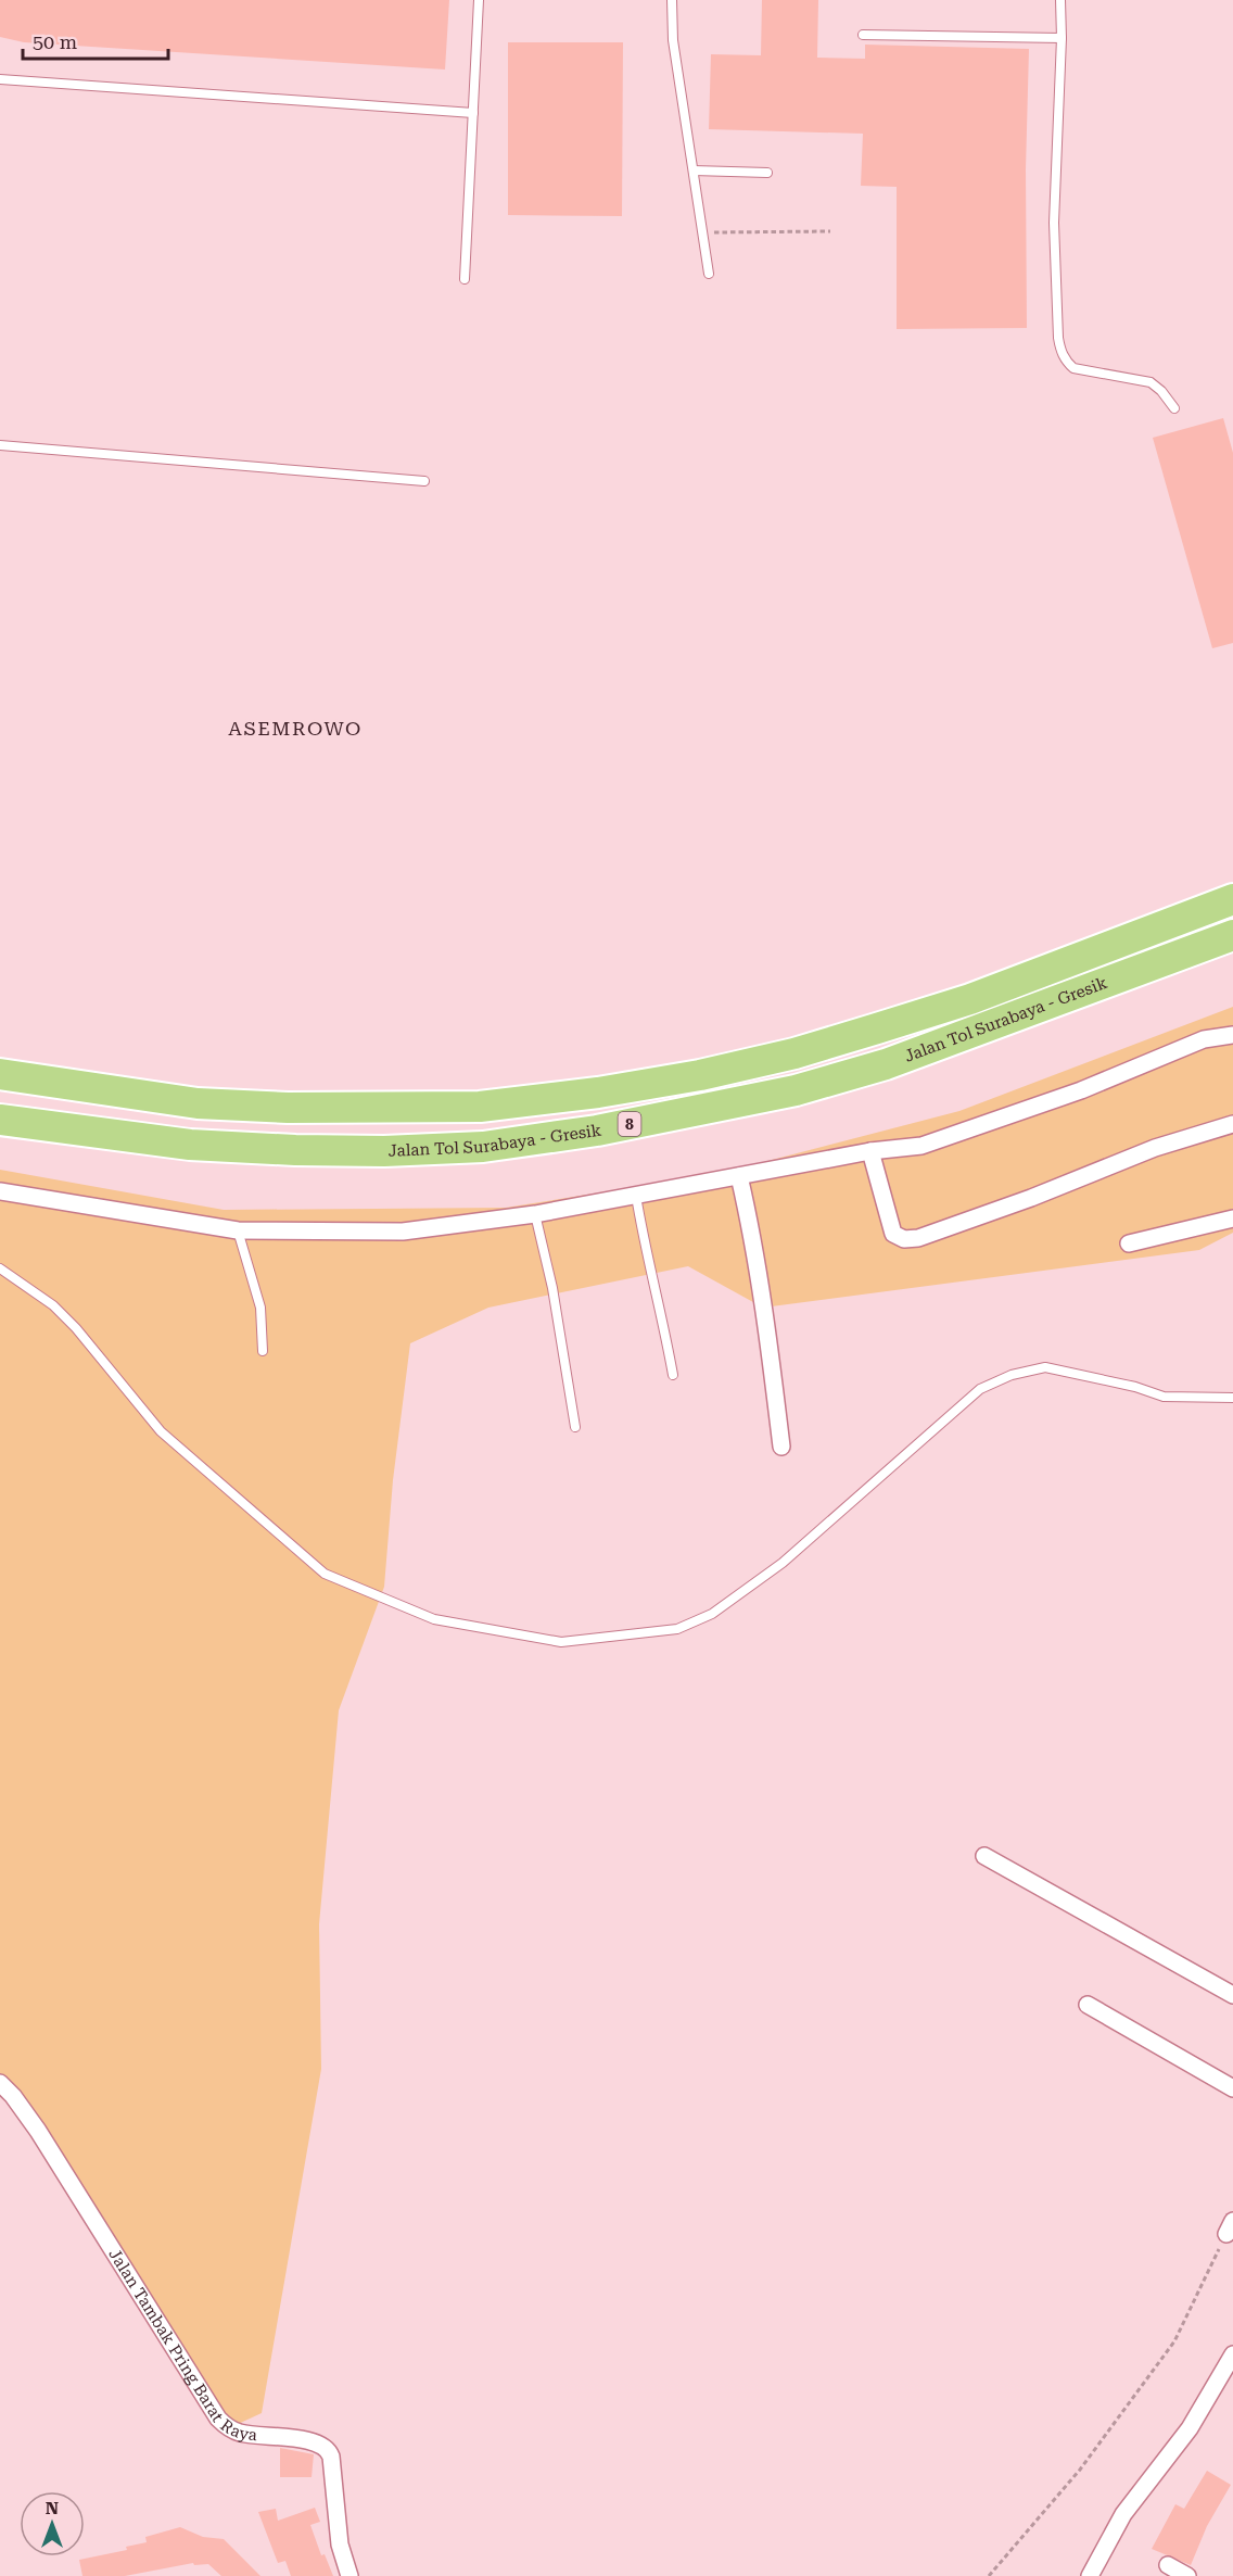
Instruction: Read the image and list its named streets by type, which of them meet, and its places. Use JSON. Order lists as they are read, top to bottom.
{
  "streets": {
    "highway": ["Jalan Tol Surabaya - Gresik", "8"],
    "street": ["Jalan Tambak Pring Barat Raya"]
  },
  "districts": ["ASEMROWO"],
  "scale_bar": "50 m",
  "north": "top"
}
